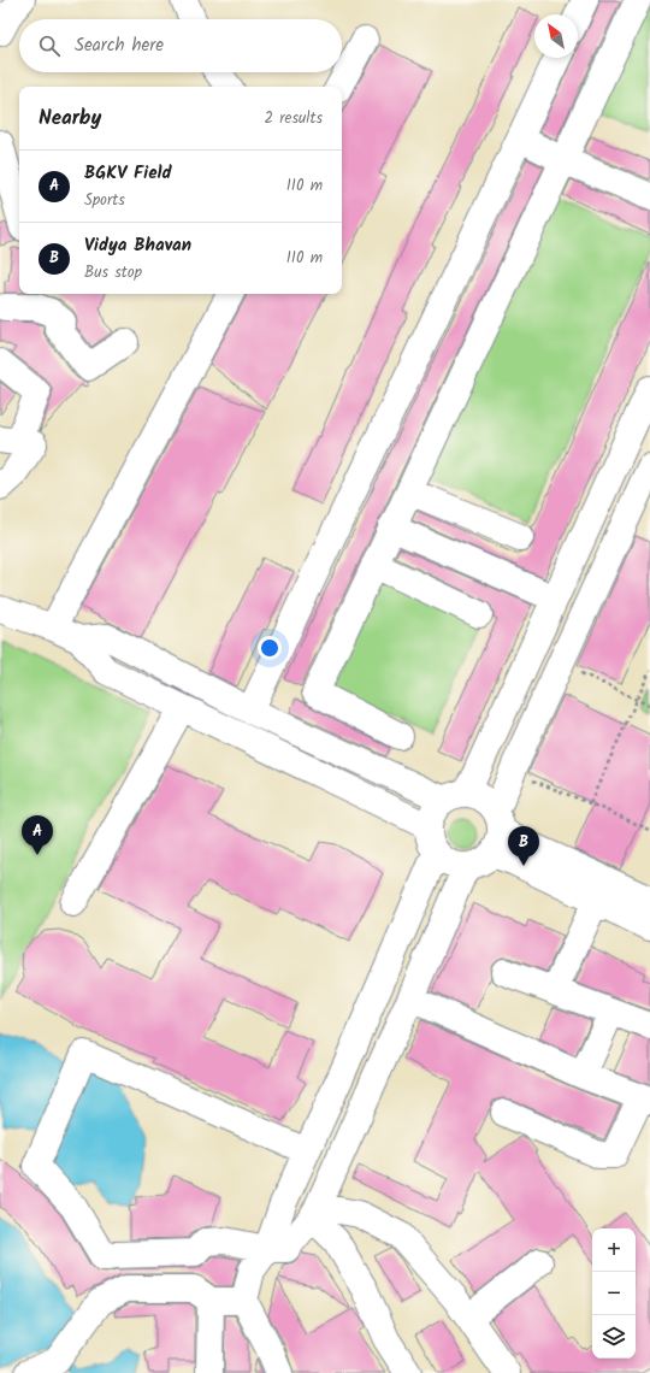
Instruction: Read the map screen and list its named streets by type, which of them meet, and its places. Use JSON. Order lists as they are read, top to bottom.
{
  "north": "top left",
  "page": {
    "search": "Search here",
    "heading": ["Nearby", "2 results"],
    "list": [
      {
        "mark": "A",
        "name": "BGKV Field",
        "note": "Sports",
        "value": "110 m"
      },
      {
        "mark": "B",
        "name": "Vidya Bhavan",
        "note": "Bus stop",
        "value": "110 m"
      }
    ],
    "pins": ["A", "B"],
    "map_buttons": ["+", "−"]
  }
}
